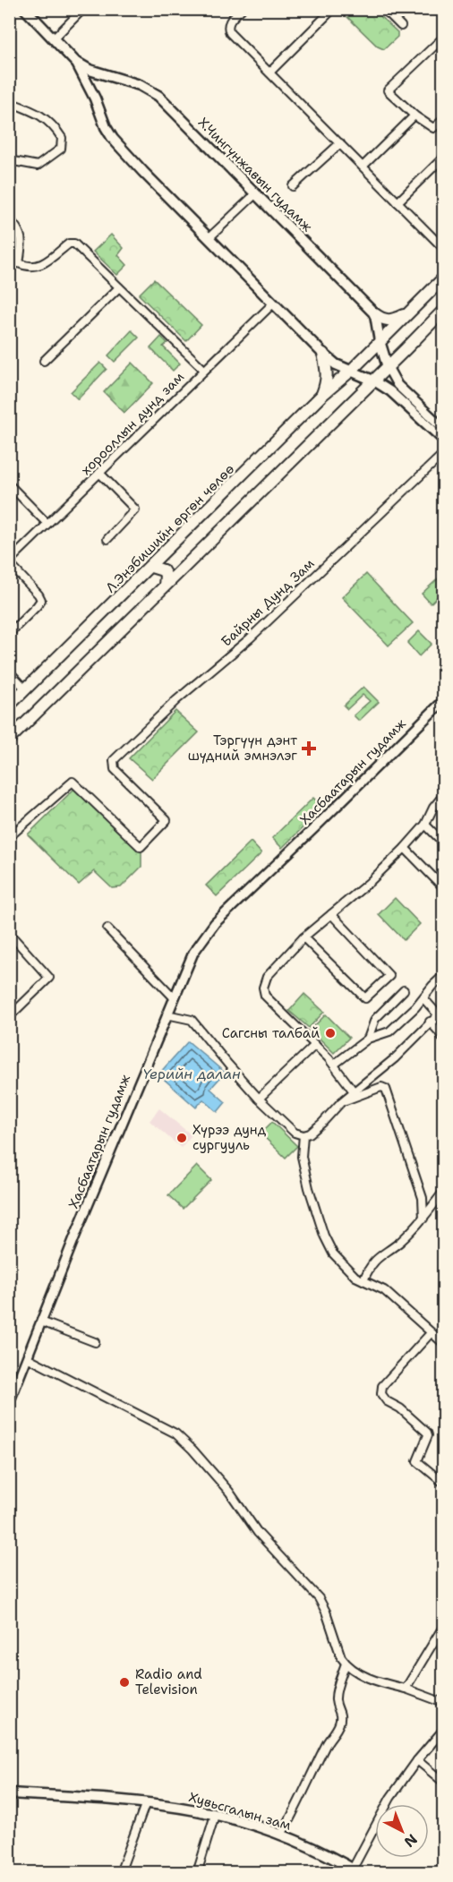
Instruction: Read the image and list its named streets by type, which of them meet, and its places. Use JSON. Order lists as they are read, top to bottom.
{
  "streets": {
    "main road": ["Х.Чингүнжавын гудамж", "Л.Энэбишийн өргөн чөлөө", "Хувьсгалын зам"],
    "street": ["хорооллын дунд зам", "Байрны Дунд Зам", "Хасбаатарын гудамж"]
  },
  "crossings": [
    ["Х.Чингүнжавын гудамж", "хорооллын дунд зам"],
    ["Х.Чингүнжавын гудамж", "Л.Энэбишийн өргөн чөлөө"]
  ],
  "water": ["Үерийн далан"],
  "places": {
    "health": ["Тэргүүн дэнт шүдний эмнэлэг"],
    "other": ["Сагсны талбай", "Хүрээ дунд сургууль", "Radio and Television"]
  },
  "north": "bottom right"
}
